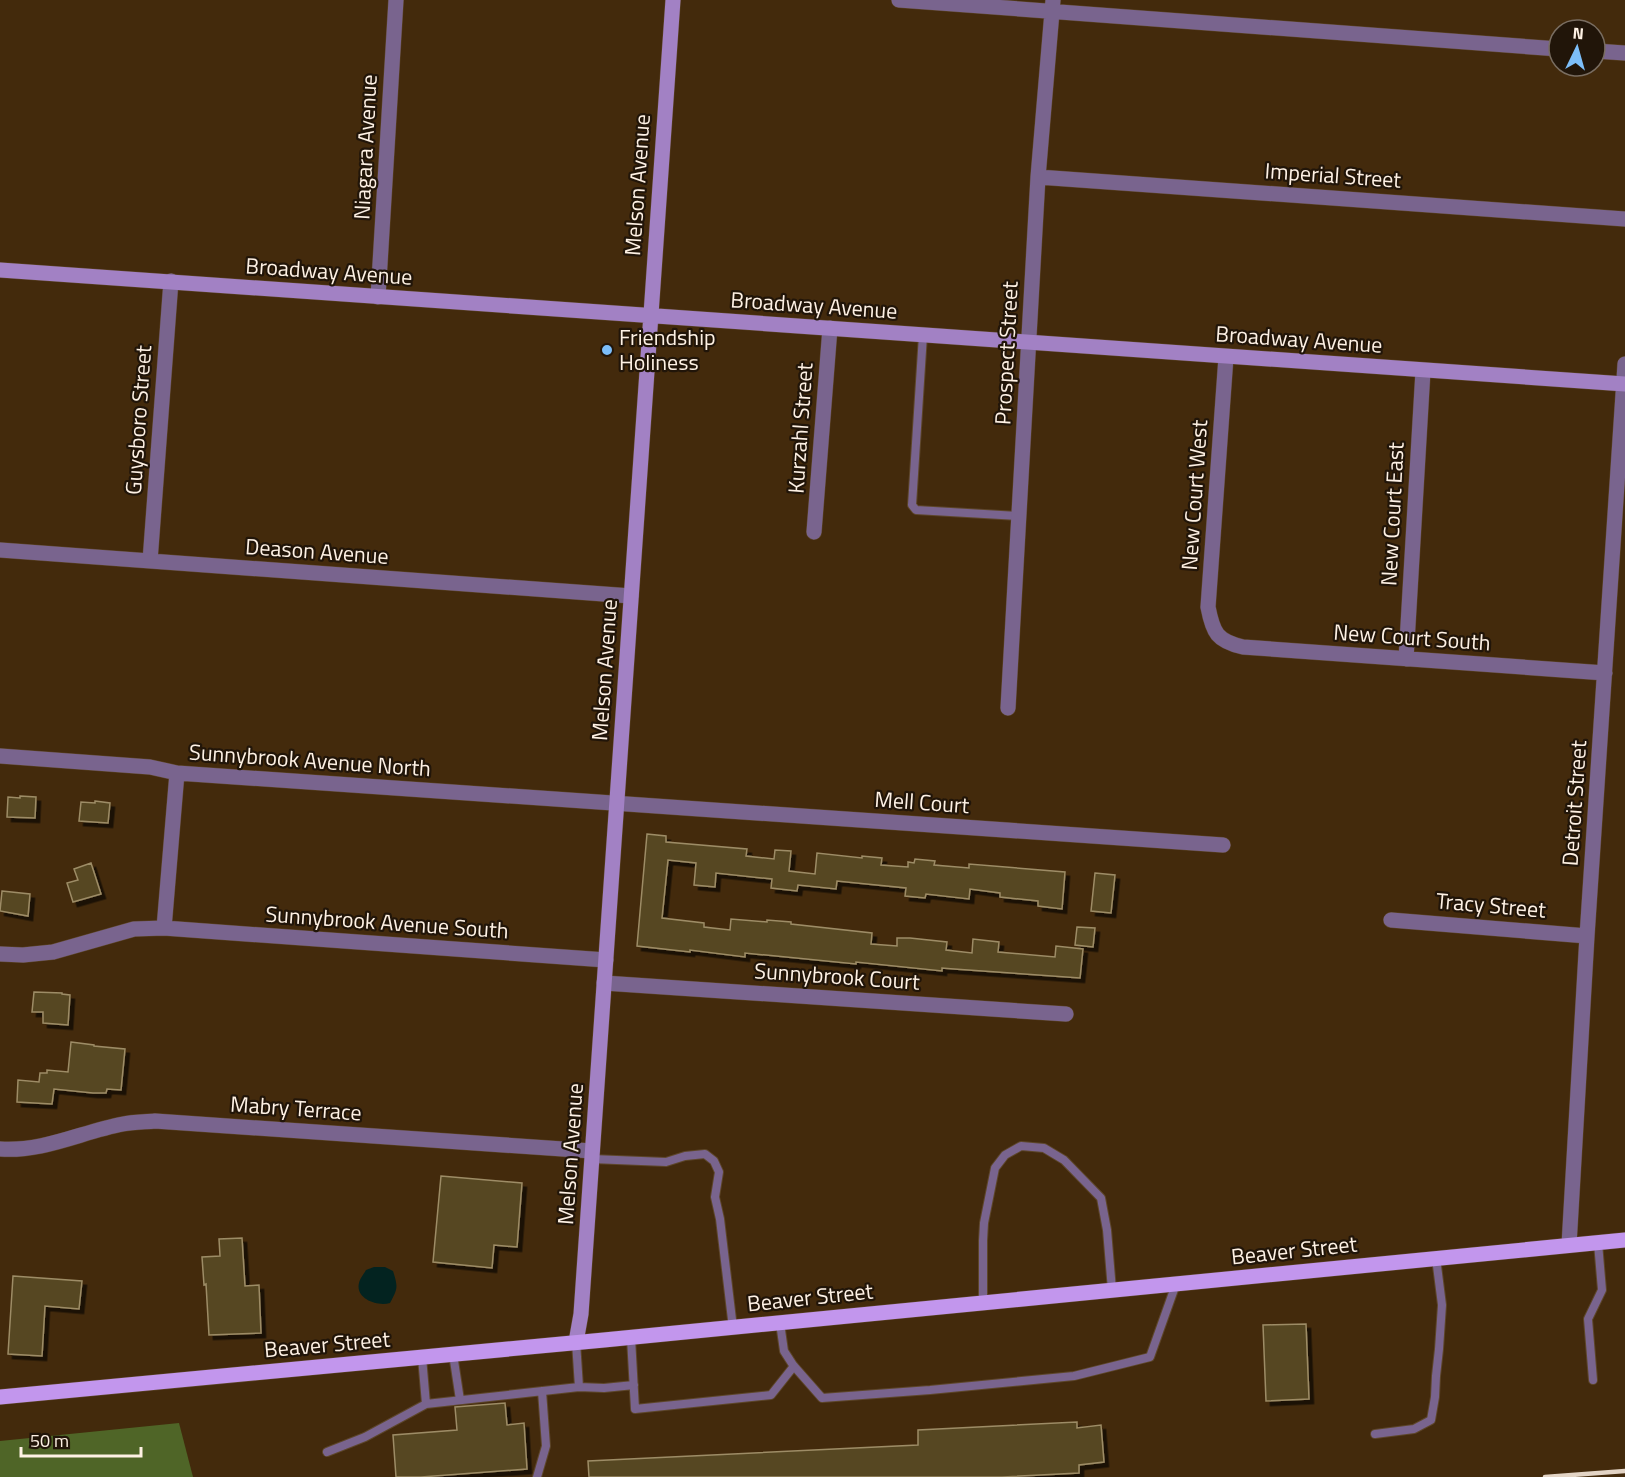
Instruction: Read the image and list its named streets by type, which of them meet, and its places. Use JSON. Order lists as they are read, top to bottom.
{
  "streets": {
    "main road": ["Beaver Street"],
    "street": [
      "Niagara Avenue",
      "Imperial Street",
      "Melson Avenue",
      "Broadway Avenue",
      "Prospect Street",
      "Guysboro Street",
      "Kurzahl Street",
      "New Court West",
      "New Court East",
      "Deason Avenue",
      "New Court South",
      "Sunnybrook Avenue North",
      "Mell Court",
      "Detroit Street",
      "Tracy Street",
      "Sunnybrook Avenue South",
      "Sunnybrook Court",
      "Mabry Terrace"
    ]
  },
  "crossings": [
    ["Niagara Avenue", "Broadway Avenue"],
    ["Imperial Street", "Prospect Street"],
    ["Melson Avenue", "Broadway Avenue"],
    ["Melson Avenue", "Deason Avenue"],
    ["Melson Avenue", "Sunnybrook Avenue North"],
    ["Melson Avenue", "Mell Court"],
    ["Melson Avenue", "Sunnybrook Avenue South"],
    ["Melson Avenue", "Sunnybrook Court"],
    ["Melson Avenue", "Mabry Terrace"],
    ["Melson Avenue", "Beaver Street"],
    ["Broadway Avenue", "Prospect Street"],
    ["Broadway Avenue", "Guysboro Street"],
    ["Broadway Avenue", "Kurzahl Street"],
    ["Broadway Avenue", "New Court West"],
    ["Broadway Avenue", "New Court East"],
    ["Broadway Avenue", "Detroit Street"],
    ["Guysboro Street", "Deason Avenue"],
    ["New Court West", "New Court South"],
    ["New Court East", "New Court South"],
    ["New Court South", "Detroit Street"],
    ["Sunnybrook Avenue North", "Mell Court"],
    ["Detroit Street", "Tracy Street"],
    ["Detroit Street", "Beaver Street"]
  ],
  "places": ["Friendship Holiness"],
  "scale_bar": "50 m",
  "north": "top"
}
